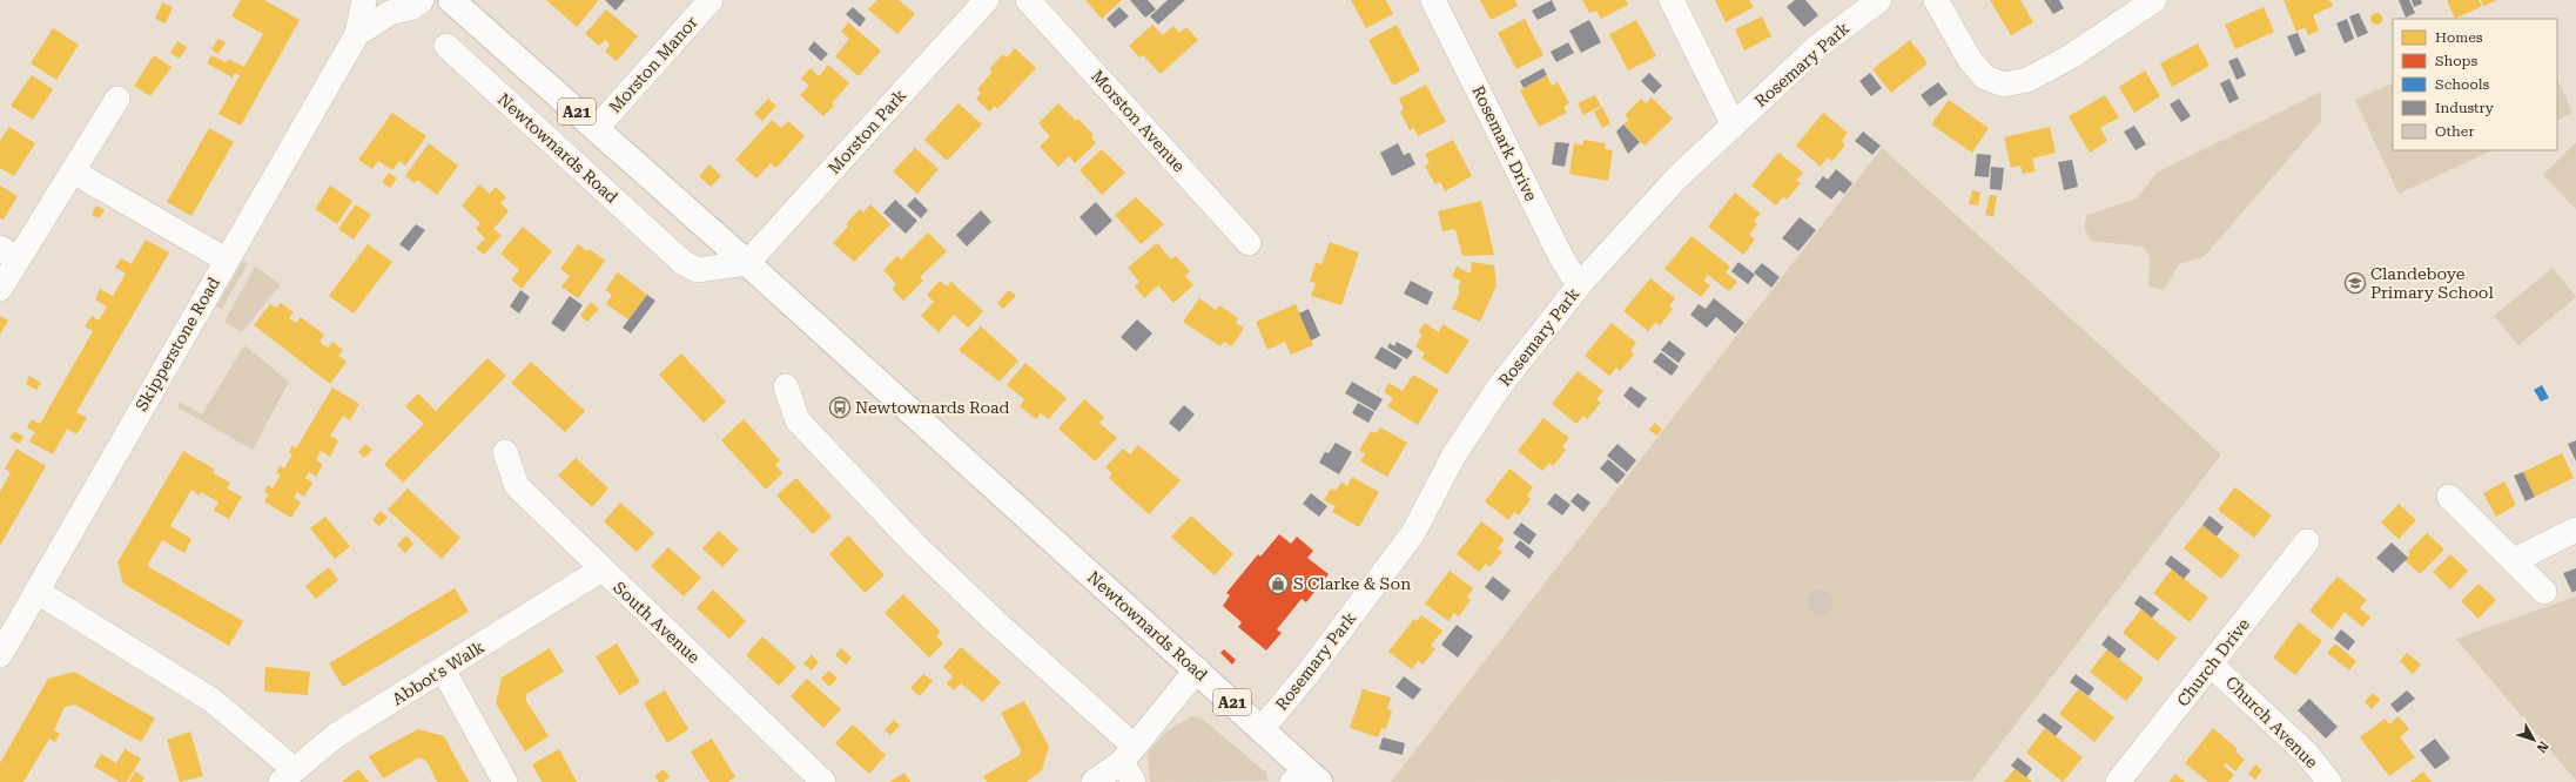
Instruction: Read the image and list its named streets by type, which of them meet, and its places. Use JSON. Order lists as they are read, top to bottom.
{
  "streets": {
    "main road": ["A21", "Newtownards Road"],
    "street": [
      "Morston Manor",
      "Rosemary Park",
      "Morston Avenue",
      "Morston Park",
      "Rosemark Drive",
      "Skipperstone Road",
      "South Avenue",
      "Church Drive",
      "Abbot's Walk",
      "Church Avenue"
    ]
  },
  "crossings": [
    ["Morston Manor", "Newtownards Road"],
    ["Rosemary Park", "Rosemark Drive"],
    ["Rosemary Park", "Newtownards Road"],
    ["Morston Park", "Newtownards Road"],
    ["South Avenue", "Abbot's Walk"],
    ["Church Drive", "Church Avenue"]
  ],
  "places": {
    "school or university": ["Clandeboye Primary School"],
    "bus stop": ["Newtownards Road"],
    "shop": ["S Clarke & Son"]
  },
  "legend": [
    "Homes",
    "Shops",
    "Schools",
    "Industry",
    "Other"
  ],
  "north": "bottom right"
}
